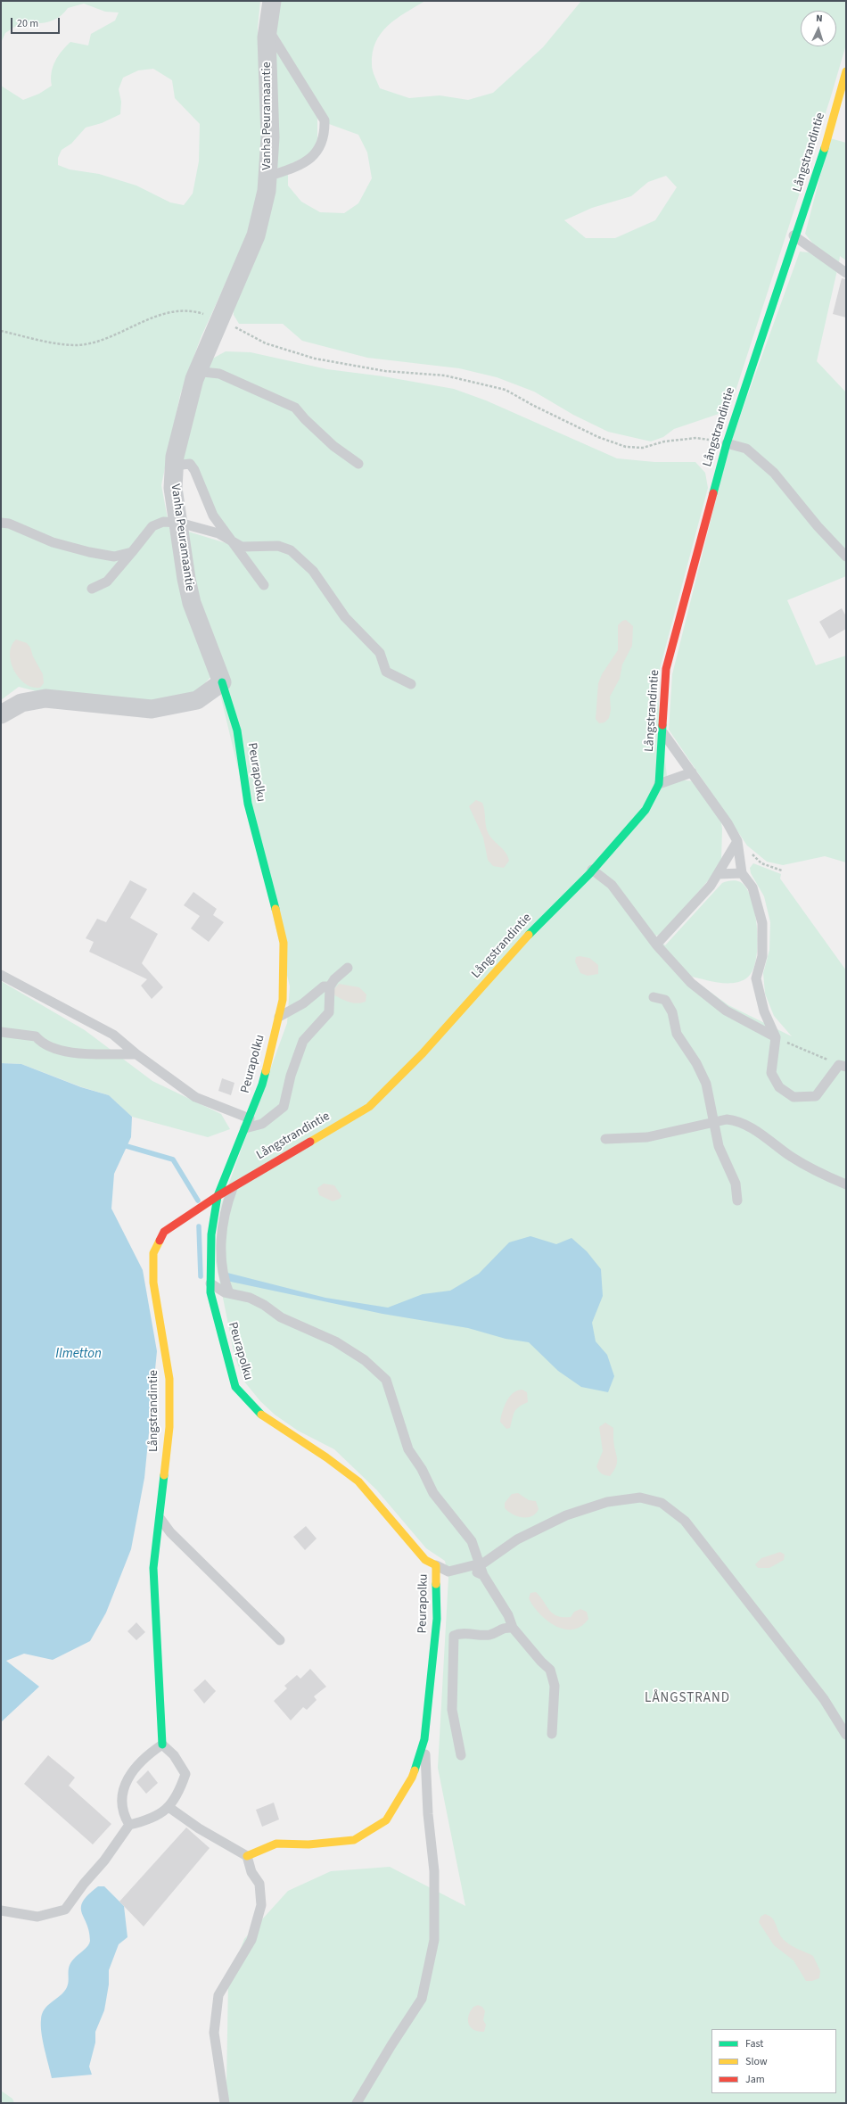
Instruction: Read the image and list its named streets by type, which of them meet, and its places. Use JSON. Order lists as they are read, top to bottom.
{
  "streets": {
    "street": ["Vanha Peuramaantie", "Långstrandintie", "Peurapolku"]
  },
  "crossings": [
    ["Vanha Peuramaantie", "Peurapolku"],
    ["Långstrandintie", "Peurapolku"]
  ],
  "districts": ["LÅNGSTRAND"],
  "water": ["Ilmetton"],
  "legend": ["Fast", "Slow", "Jam"],
  "scale_bar": "20 m",
  "north": "top"
}
